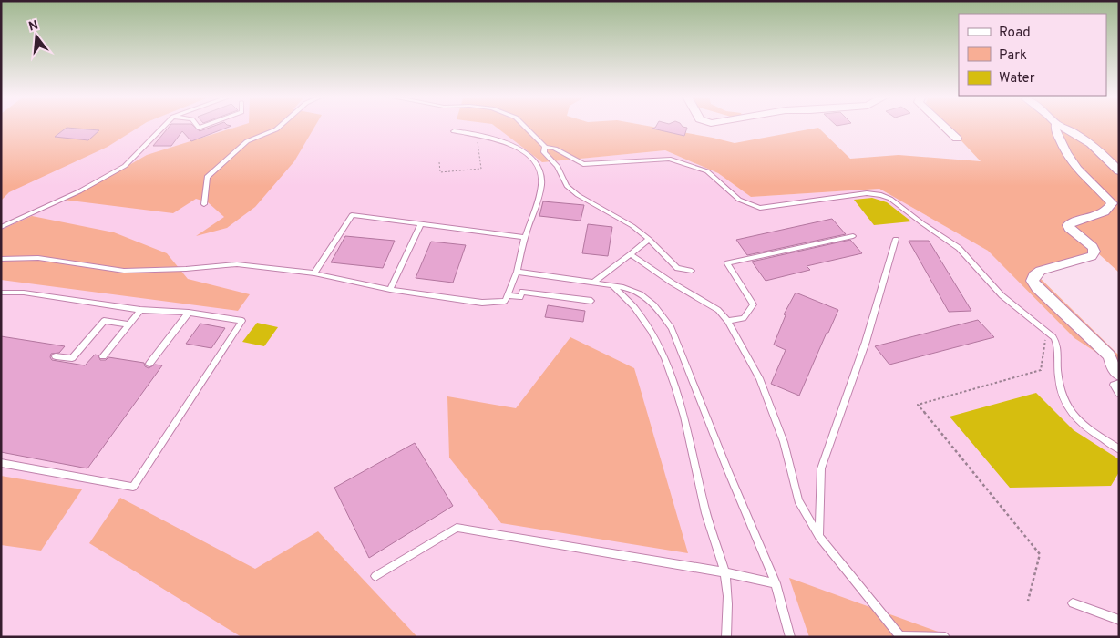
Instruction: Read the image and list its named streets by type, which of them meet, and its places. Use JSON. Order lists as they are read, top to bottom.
{
  "legend": ["Road", "Park", "Water"],
  "north": "top"
}
